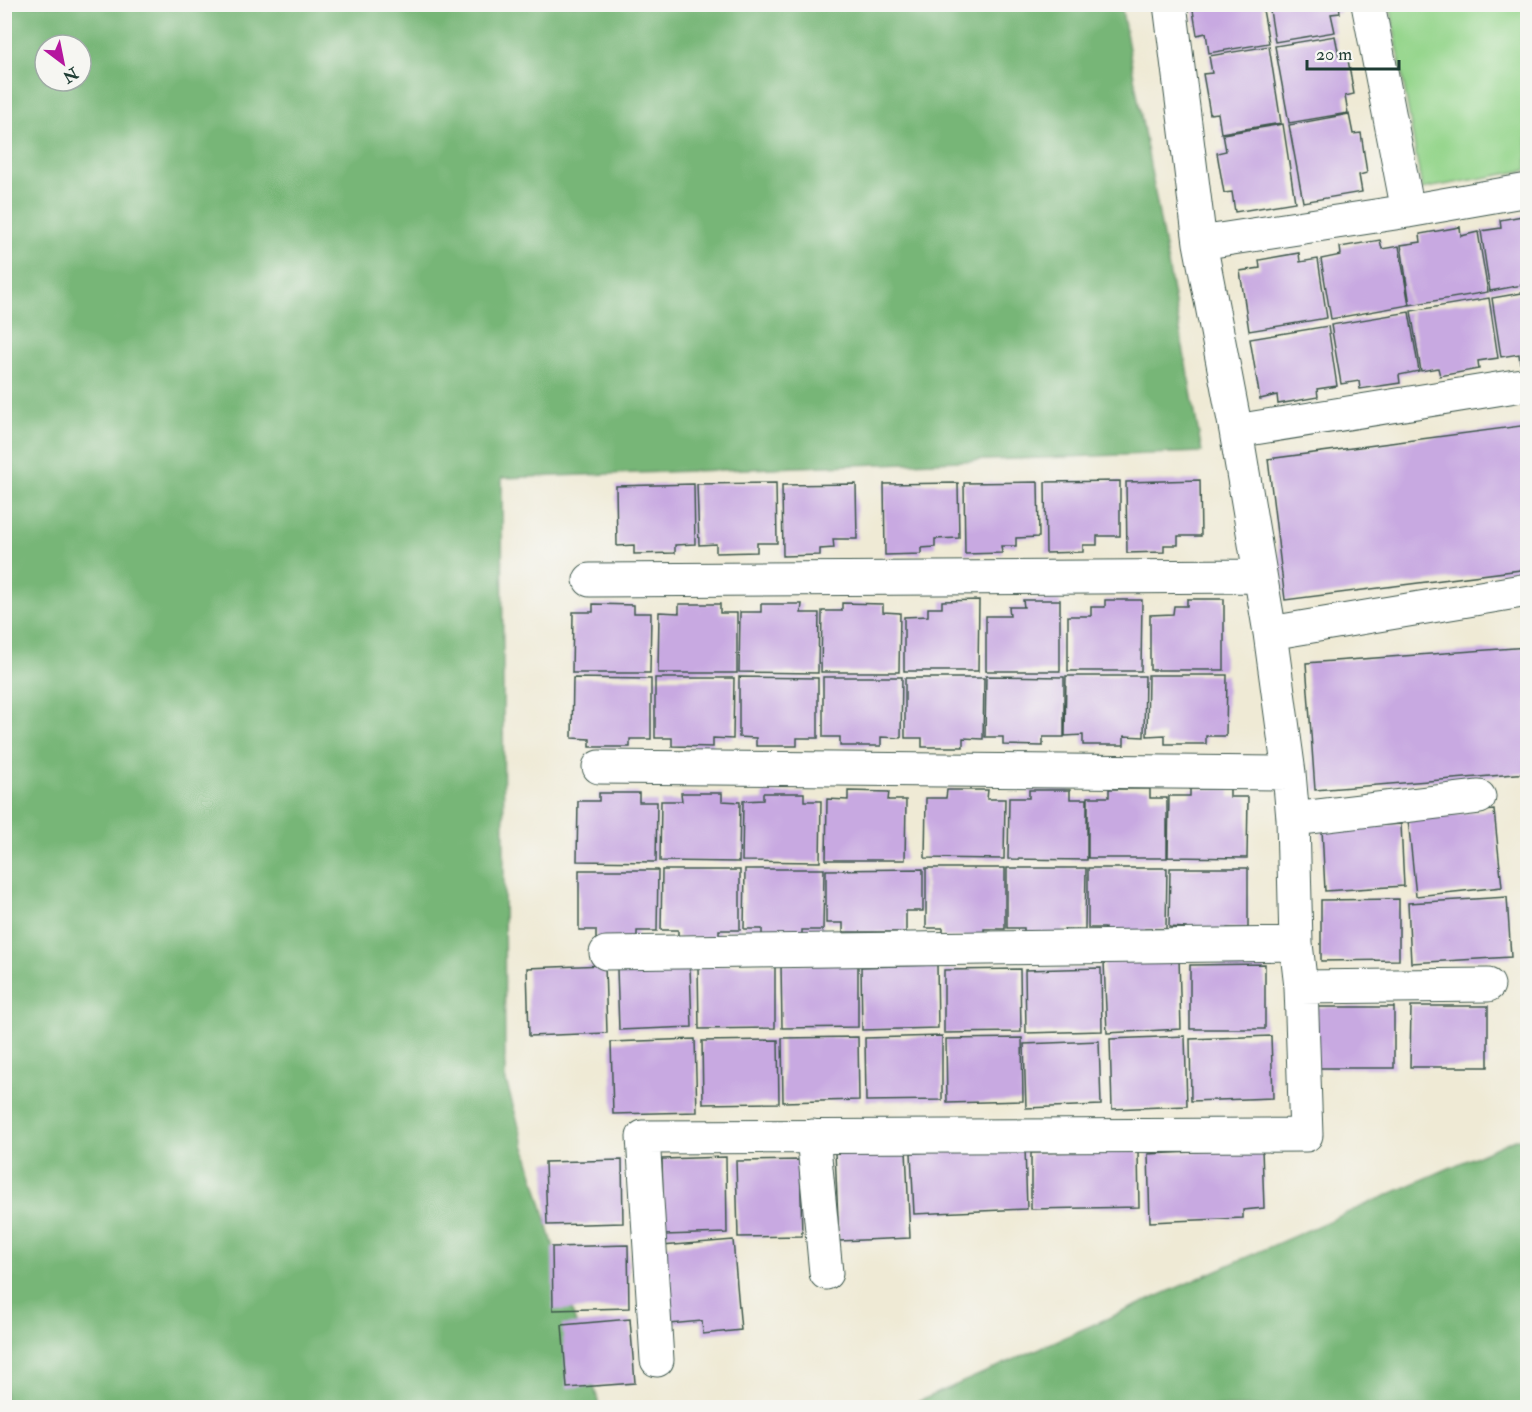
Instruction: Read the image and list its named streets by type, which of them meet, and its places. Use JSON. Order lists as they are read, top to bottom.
{
  "scale_bar": "20 m",
  "north": "bottom right"
}
